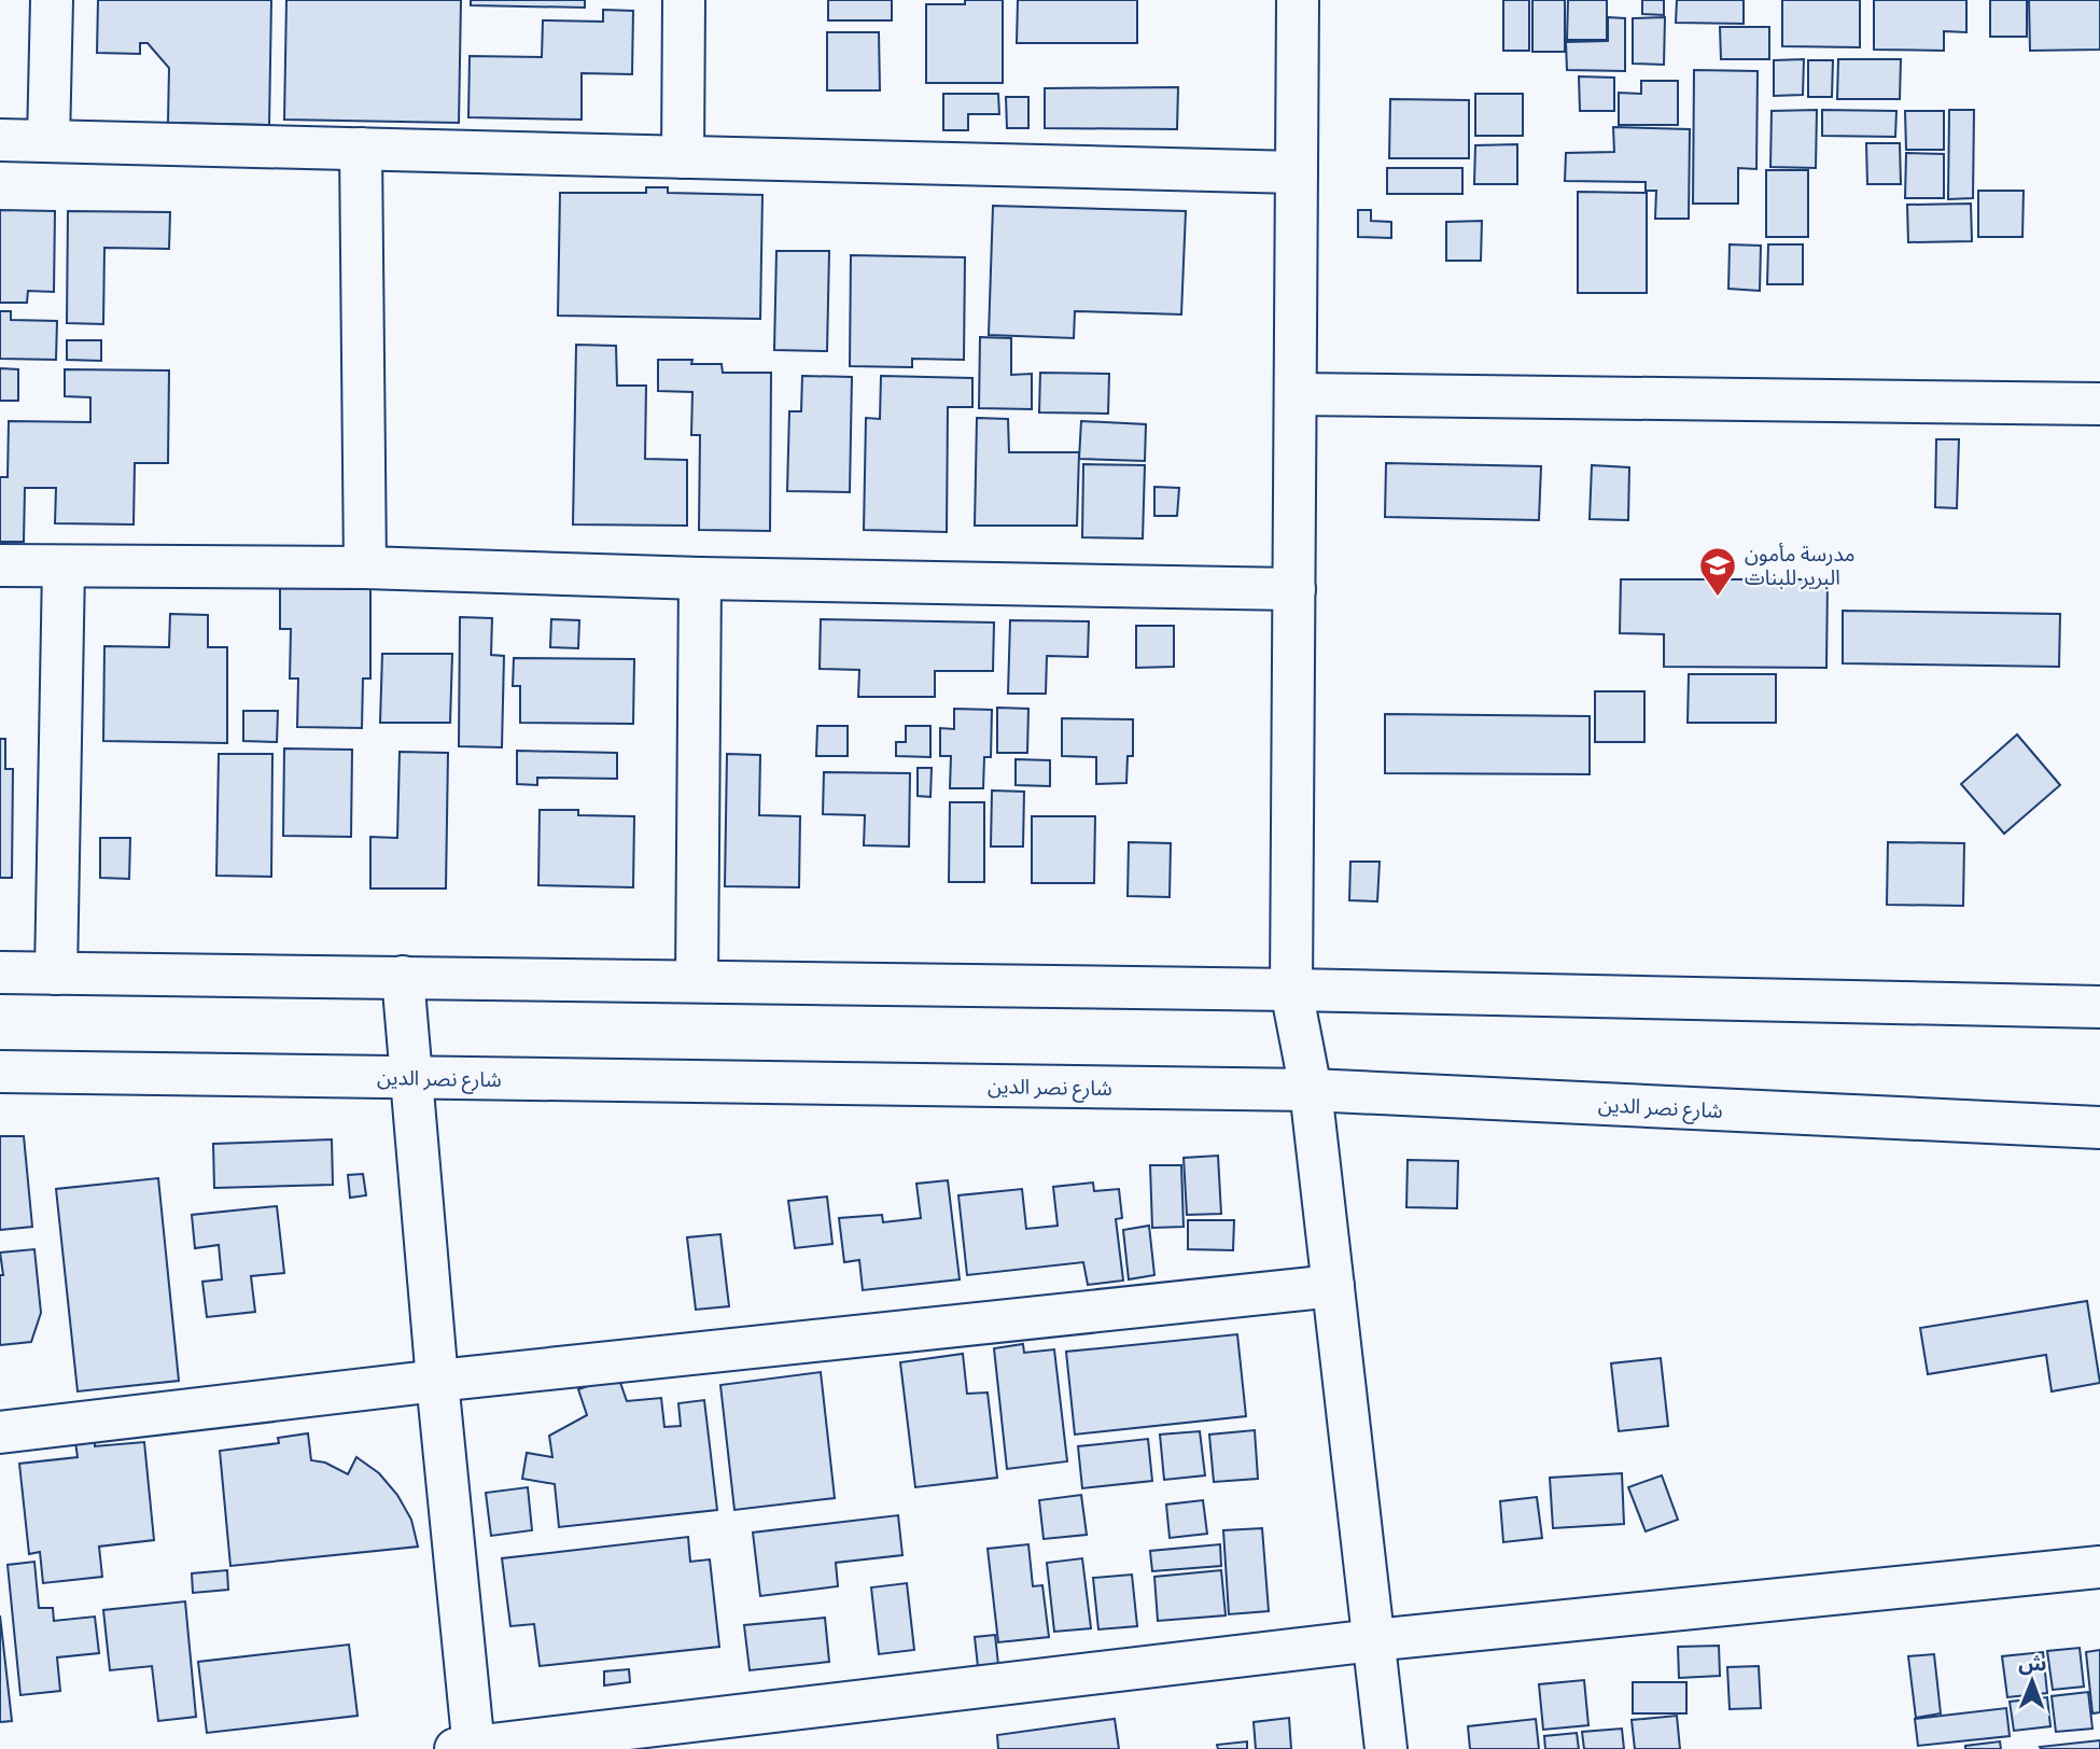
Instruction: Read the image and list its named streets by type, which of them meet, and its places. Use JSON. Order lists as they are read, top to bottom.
{
  "streets": {
    "street": ["شارع نصر الدين"]
  },
  "places": {
    "school or university": ["مدرسة مأمون البرير للبنات"]
  },
  "north": "top"
}
